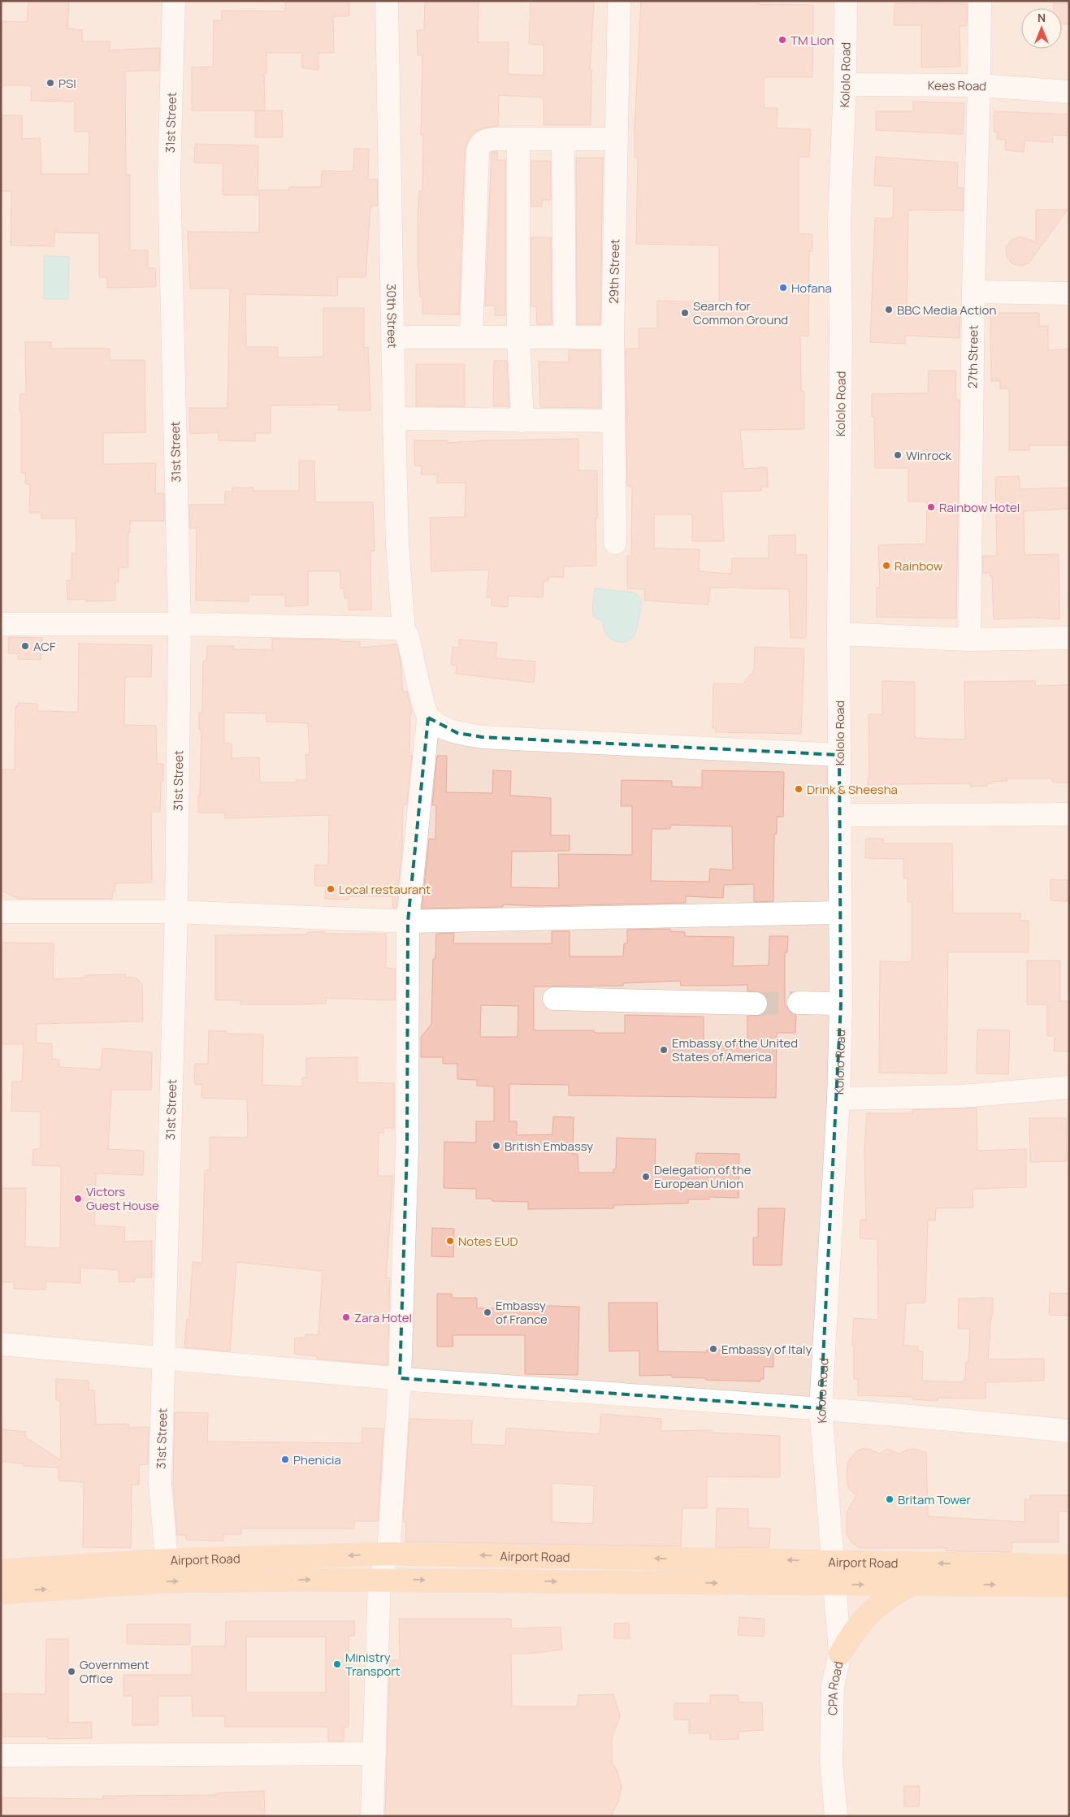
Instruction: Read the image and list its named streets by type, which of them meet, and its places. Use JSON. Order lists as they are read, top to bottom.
{
  "streets": {
    "main road": ["Airport Road"],
    "street": [
      "Kololo Road",
      "Kees Road",
      "31st Street",
      "29th Street",
      "30th Street",
      "27th Street",
      "CPA Road"
    ]
  },
  "crossings": [
    ["Kololo Road", "Kees Road"],
    ["Kololo Road", "Airport Road"],
    ["Kololo Road", "CPA Road"],
    ["Kees Road", "27th Street"],
    ["31st Street", "Airport Road"],
    ["Airport Road", "CPA Road"]
  ],
  "places": [
    "TM Lion",
    "PSI",
    "Hofana",
    "BBC Media Action",
    "Search for Common Ground",
    "Winrock",
    "Rainbow Hotel",
    "Rainbow",
    "ACF",
    "Drink & Sheesha",
    "Local restaurant",
    "Embassy of the United States of America",
    "British Embassy",
    "Delegation of the European Union",
    "Victors Guest House",
    "Notes EUD",
    "Embassy of France",
    "Zara Hotel",
    "Embassy of Italy",
    "Phenicia",
    "Britam Tower",
    "Ministry Transport",
    "Government Office"
  ],
  "north": "top"
}
